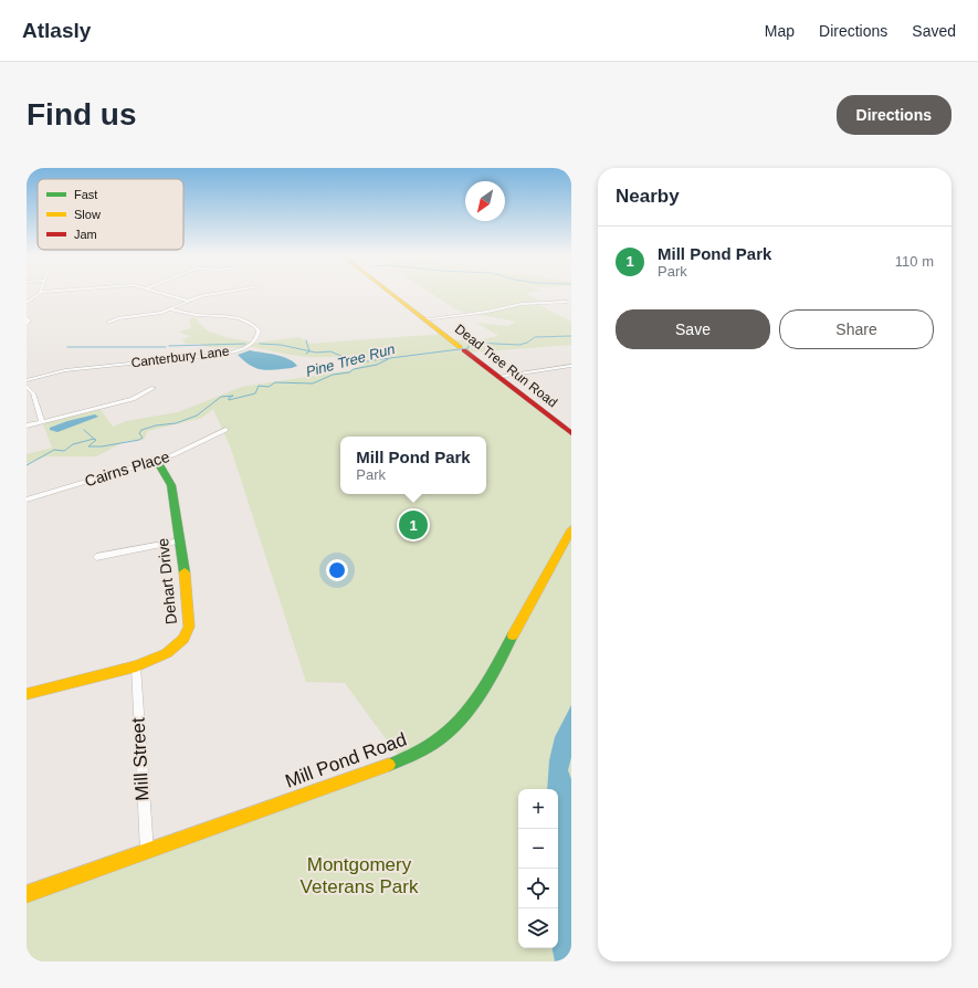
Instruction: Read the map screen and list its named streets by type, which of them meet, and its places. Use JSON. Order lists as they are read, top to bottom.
{
  "streets": {
    "street": [
      "Canterbury Lane",
      "Dead Tree Run Road",
      "Cairns Place",
      "Dehart Drive",
      "Mill Street",
      "Mill Pond Road"
    ]
  },
  "crossings": [
    ["Cairns Place", "Dehart Drive"],
    ["Dehart Drive", "Mill Street"],
    ["Mill Street", "Mill Pond Road"]
  ],
  "water": ["Pine Tree Run"],
  "parks": ["Montgomery Veterans Park"],
  "legend": ["Fast", "Slow", "Jam"],
  "north": "bottom left",
  "page": {
    "header": "Atlasly",
    "nav": ["Map", "Directions", "Saved"],
    "buttons": [
      "Directions",
      ["Save", "Share"]
    ],
    "title": "Find us",
    "heading": "Nearby",
    "list": [
      {
        "mark": "1",
        "name": "Mill Pond Park",
        "note": "Park",
        "value": "110 m"
      }
    ],
    "popup": ["Mill Pond Park", "Park"],
    "pins": "1",
    "map_buttons": ["+", "−"]
  }
}
